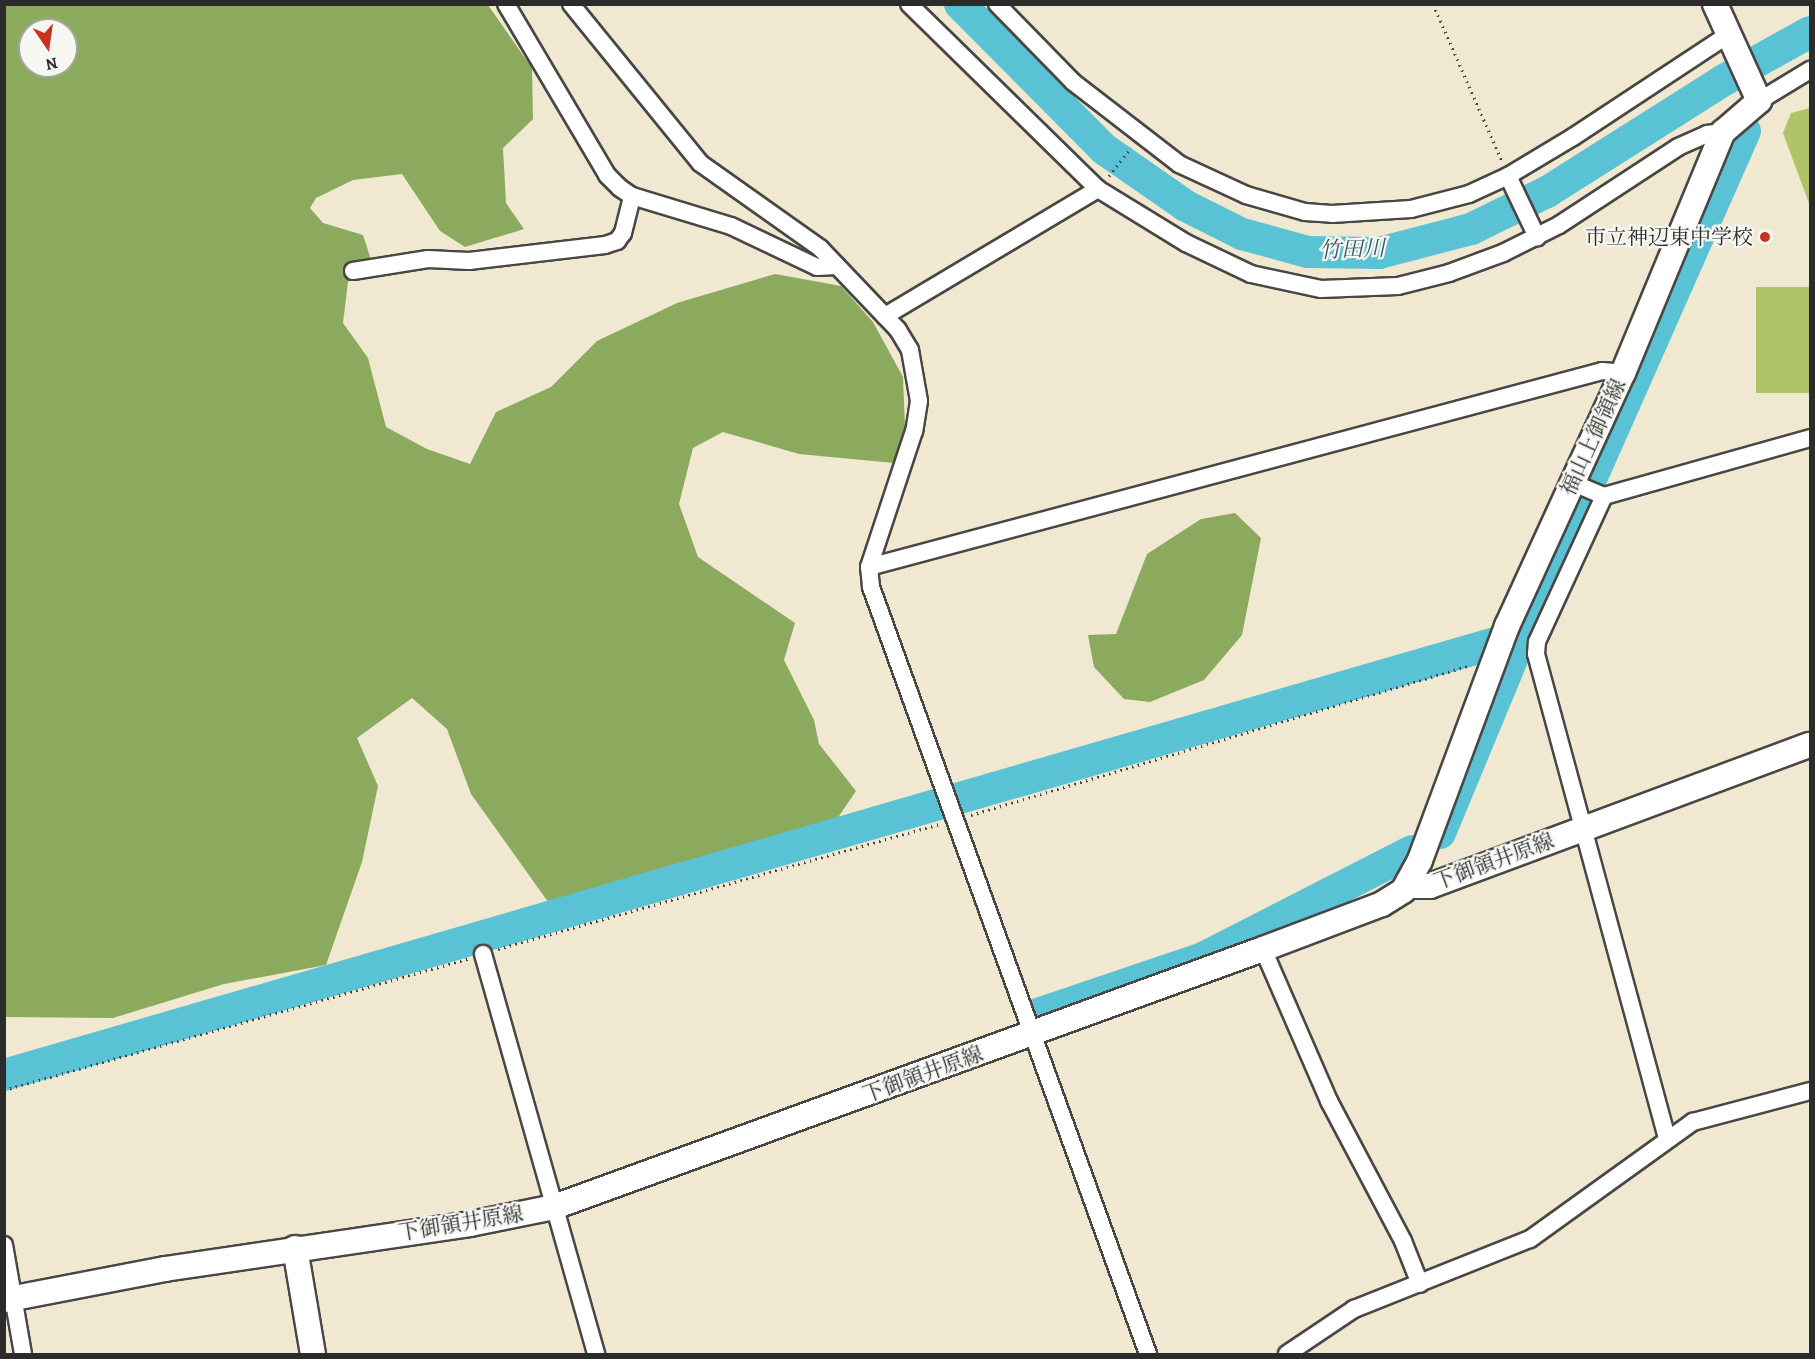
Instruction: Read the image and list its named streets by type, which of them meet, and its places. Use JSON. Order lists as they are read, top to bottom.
{
  "streets": {
    "main road": ["福山上御領線", "下御領井原線"]
  },
  "crossings": [
    ["福山上御領線", "下御領井原線"]
  ],
  "water": ["竹田川"],
  "places": ["市立神辺東中学校"],
  "north": "bottom"
}
